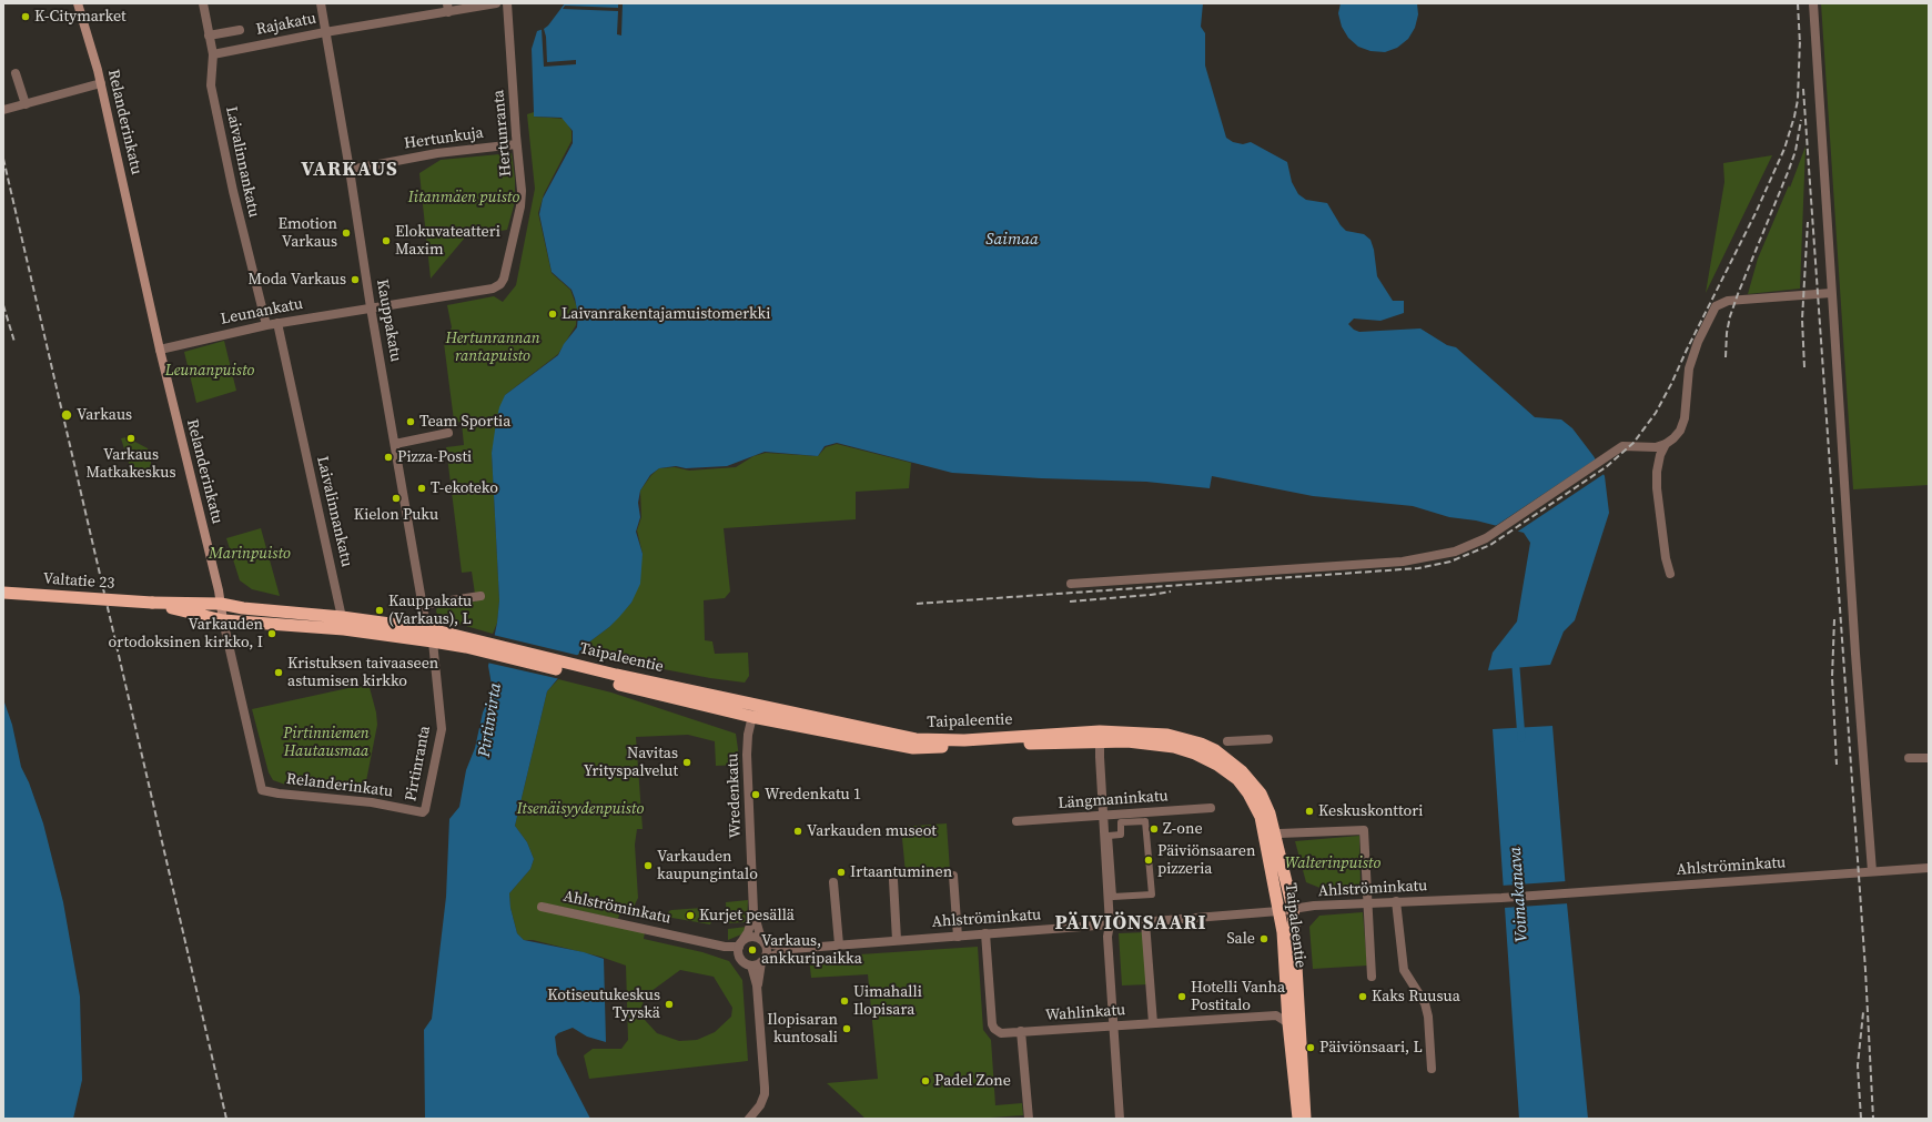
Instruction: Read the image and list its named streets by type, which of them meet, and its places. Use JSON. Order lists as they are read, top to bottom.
{
  "streets": {
    "highway": ["Valtatie 23", "Taipaleentie"],
    "main road": ["Relanderinkatu"],
    "street": [
      "Rajakatu",
      "Hertunranta",
      "Hertunkuja",
      "Laivalinnankatu",
      "Leunankatu",
      "Kauppakatu",
      "Pirtinranta",
      "Wredenkatu",
      "Längmaninkatu",
      "Ahlströminkatu",
      "Wahlinkatu"
    ]
  },
  "crossings": [
    ["Rajakatu", "Laivalinnankatu"],
    ["Rajakatu", "Kauppakatu"],
    ["Relanderinkatu", "Leunankatu"],
    ["Relanderinkatu", "Valtatie 23"],
    ["Relanderinkatu", "Pirtinranta"],
    ["Hertunranta", "Hertunkuja"],
    ["Hertunranta", "Leunankatu"],
    ["Hertunranta", "Kauppakatu"],
    ["Hertunkuja", "Kauppakatu"],
    ["Laivalinnankatu", "Leunankatu"],
    ["Laivalinnankatu", "Valtatie 23"],
    ["Laivalinnankatu", "Taipaleentie"],
    ["Leunankatu", "Kauppakatu"],
    ["Kauppakatu", "Taipaleentie"],
    ["Kauppakatu", "Pirtinranta"],
    ["Valtatie 23", "Taipaleentie"],
    ["Taipaleentie", "Pirtinranta"],
    ["Taipaleentie", "Wredenkatu"],
    ["Taipaleentie", "Ahlströminkatu"],
    ["Wredenkatu", "Ahlströminkatu"],
    ["Ahlströminkatu", "Wahlinkatu"]
  ],
  "districts": ["VARKAUS", "PÄIVIÖNSAARI"],
  "water": ["Saimaa", "Pirtinvirta", "Voimakanava"],
  "parks": [
    "Iitanmäen puisto",
    "Hertunrannan rantapuisto",
    "Leunanpuisto",
    "Marinpuisto",
    "Pirtinniemen Hautausmaa",
    "Itsenäisyydenpuisto",
    "Walterinpuisto"
  ],
  "places": [
    "K-Citymarket",
    "Emotion Varkaus",
    "Elokuvateatteri Maxim",
    "Moda Varkaus",
    "Laivanrakentajamuistomerkki",
    "Varkaus",
    "Team Sportia",
    "Varkaus Matkakeskus",
    "Pizza-Posti",
    "T-ekoteko",
    "Kielon Puku",
    "Kauppakatu (Varkaus), L",
    "Varkauden ortodoksinen kirkko, I",
    "Kristuksen taivaaseen astumisen kirkko",
    "Navitas Yrityspalvelut",
    "Wredenkatu 1",
    "Keskuskonttori",
    "Z-one",
    "Varkauden museot",
    "Päiviönsaaren pizzeria",
    "Varkauden kaupungintalo",
    "Irtaantuminen",
    "Kurjet pesällä",
    "Sale",
    "Varkaus, ankkuripaikka",
    "Hotelli Vanha Postitalo",
    "Kaks Ruusua",
    "Uimahalli Ilopisara",
    "Kotiseutukeskus Tyyskä",
    "Ilopisaran kuntosali",
    "Päiviönsaari, L",
    "Padel Zone"
  ]
}
